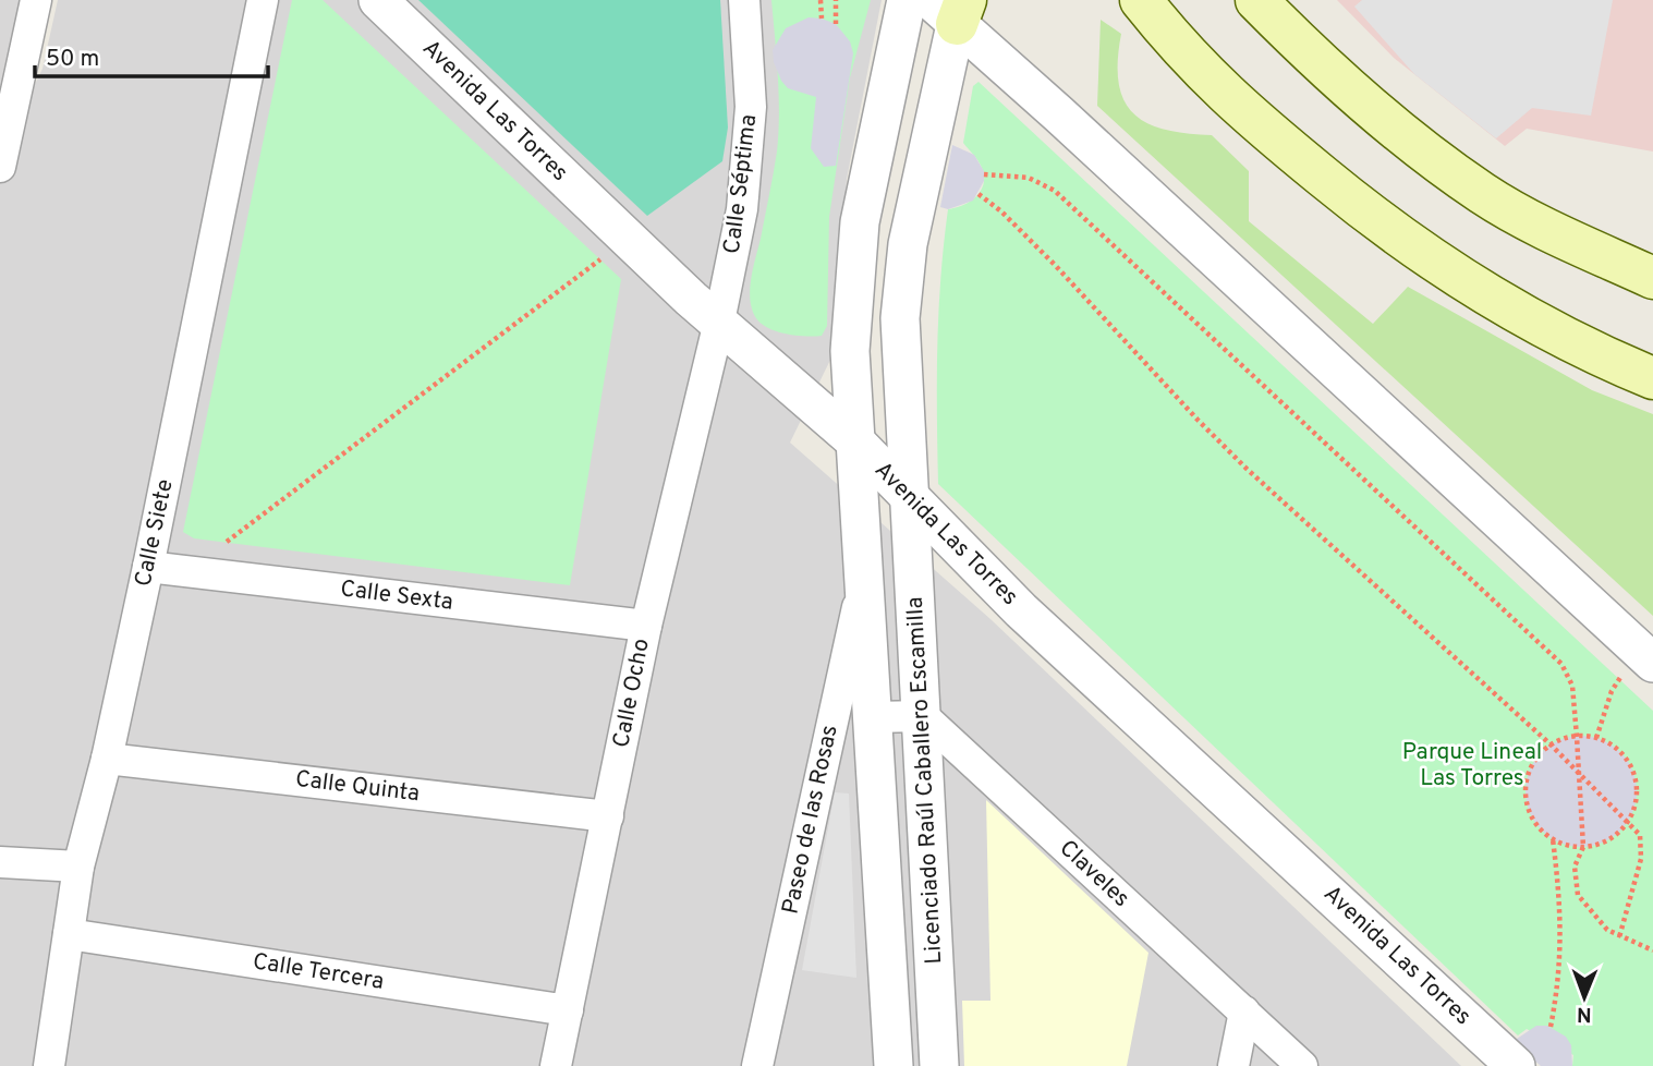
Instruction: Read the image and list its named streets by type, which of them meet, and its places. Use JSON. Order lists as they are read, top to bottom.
{
  "streets": {
    "street": [
      "Avenida Las Torres",
      "Calle Séptima",
      "Calle Siete",
      "Calle Sexta",
      "Calle Ocho",
      "Licenciado Raúl Caballero Escamilla",
      "Calle Quinta",
      "Paseo de las Rosas",
      "Claveles",
      "Calle Tercera"
    ]
  },
  "crossings": [
    ["Avenida Las Torres", "Calle Séptima"],
    ["Avenida Las Torres", "Calle Ocho"],
    ["Avenida Las Torres", "Licenciado Raúl Caballero Escamilla"],
    ["Calle Séptima", "Calle Ocho"],
    ["Calle Siete", "Calle Sexta"],
    ["Calle Siete", "Calle Quinta"],
    ["Calle Siete", "Calle Tercera"],
    ["Calle Sexta", "Calle Ocho"],
    ["Calle Ocho", "Calle Quinta"],
    ["Calle Ocho", "Calle Tercera"],
    ["Licenciado Raúl Caballero Escamilla", "Paseo de las Rosas"],
    ["Licenciado Raúl Caballero Escamilla", "Claveles"]
  ],
  "parks": ["Parque Lineal Las Torres"],
  "scale_bar": "50 m",
  "north": "bottom"
}
